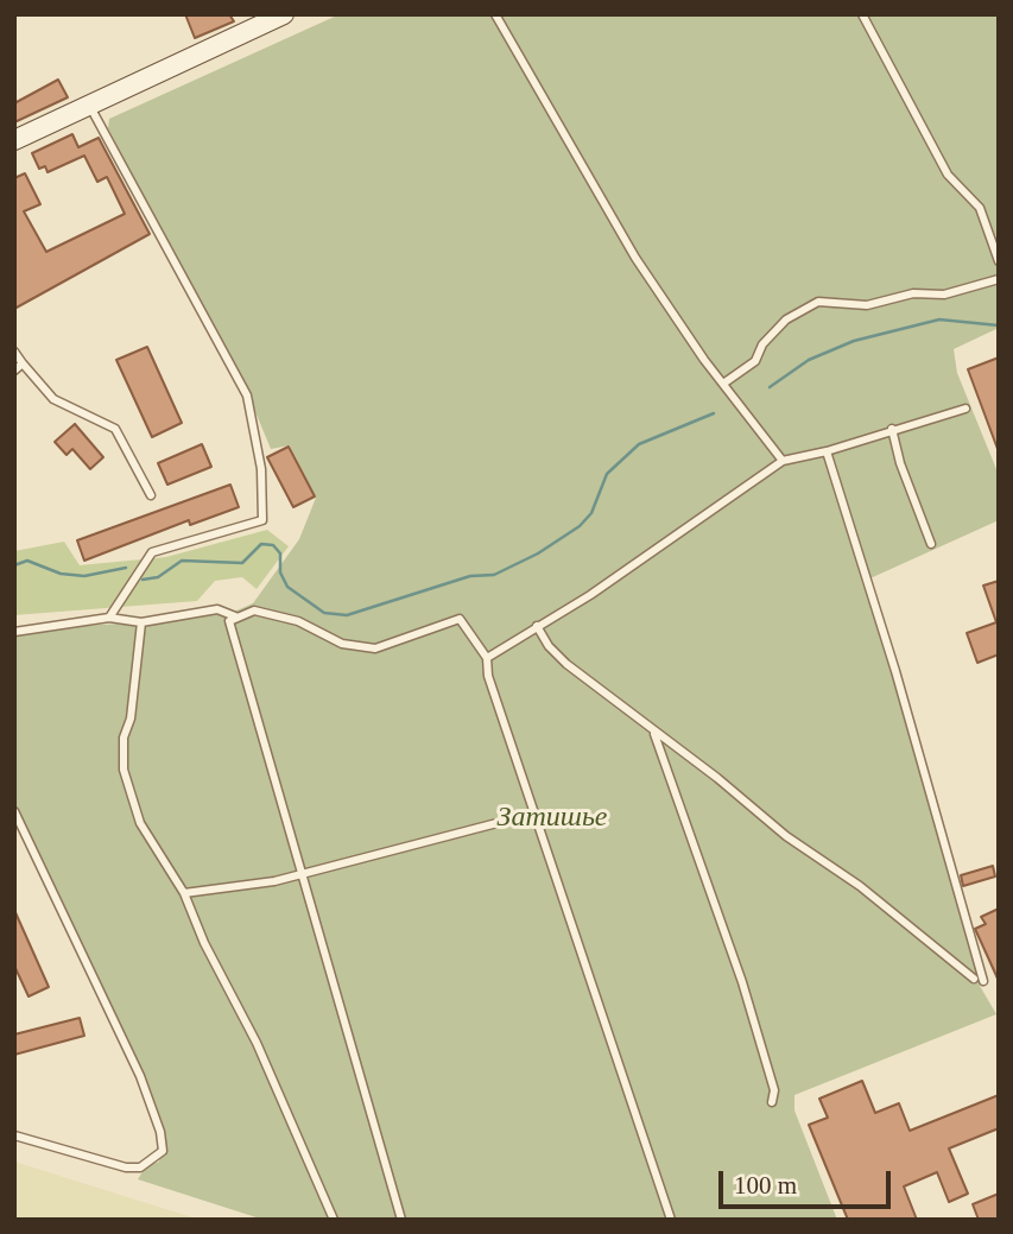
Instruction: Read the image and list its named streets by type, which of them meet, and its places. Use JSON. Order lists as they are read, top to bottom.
{
  "parks": ["Затишье"],
  "scale_bar": "100 m"
}
